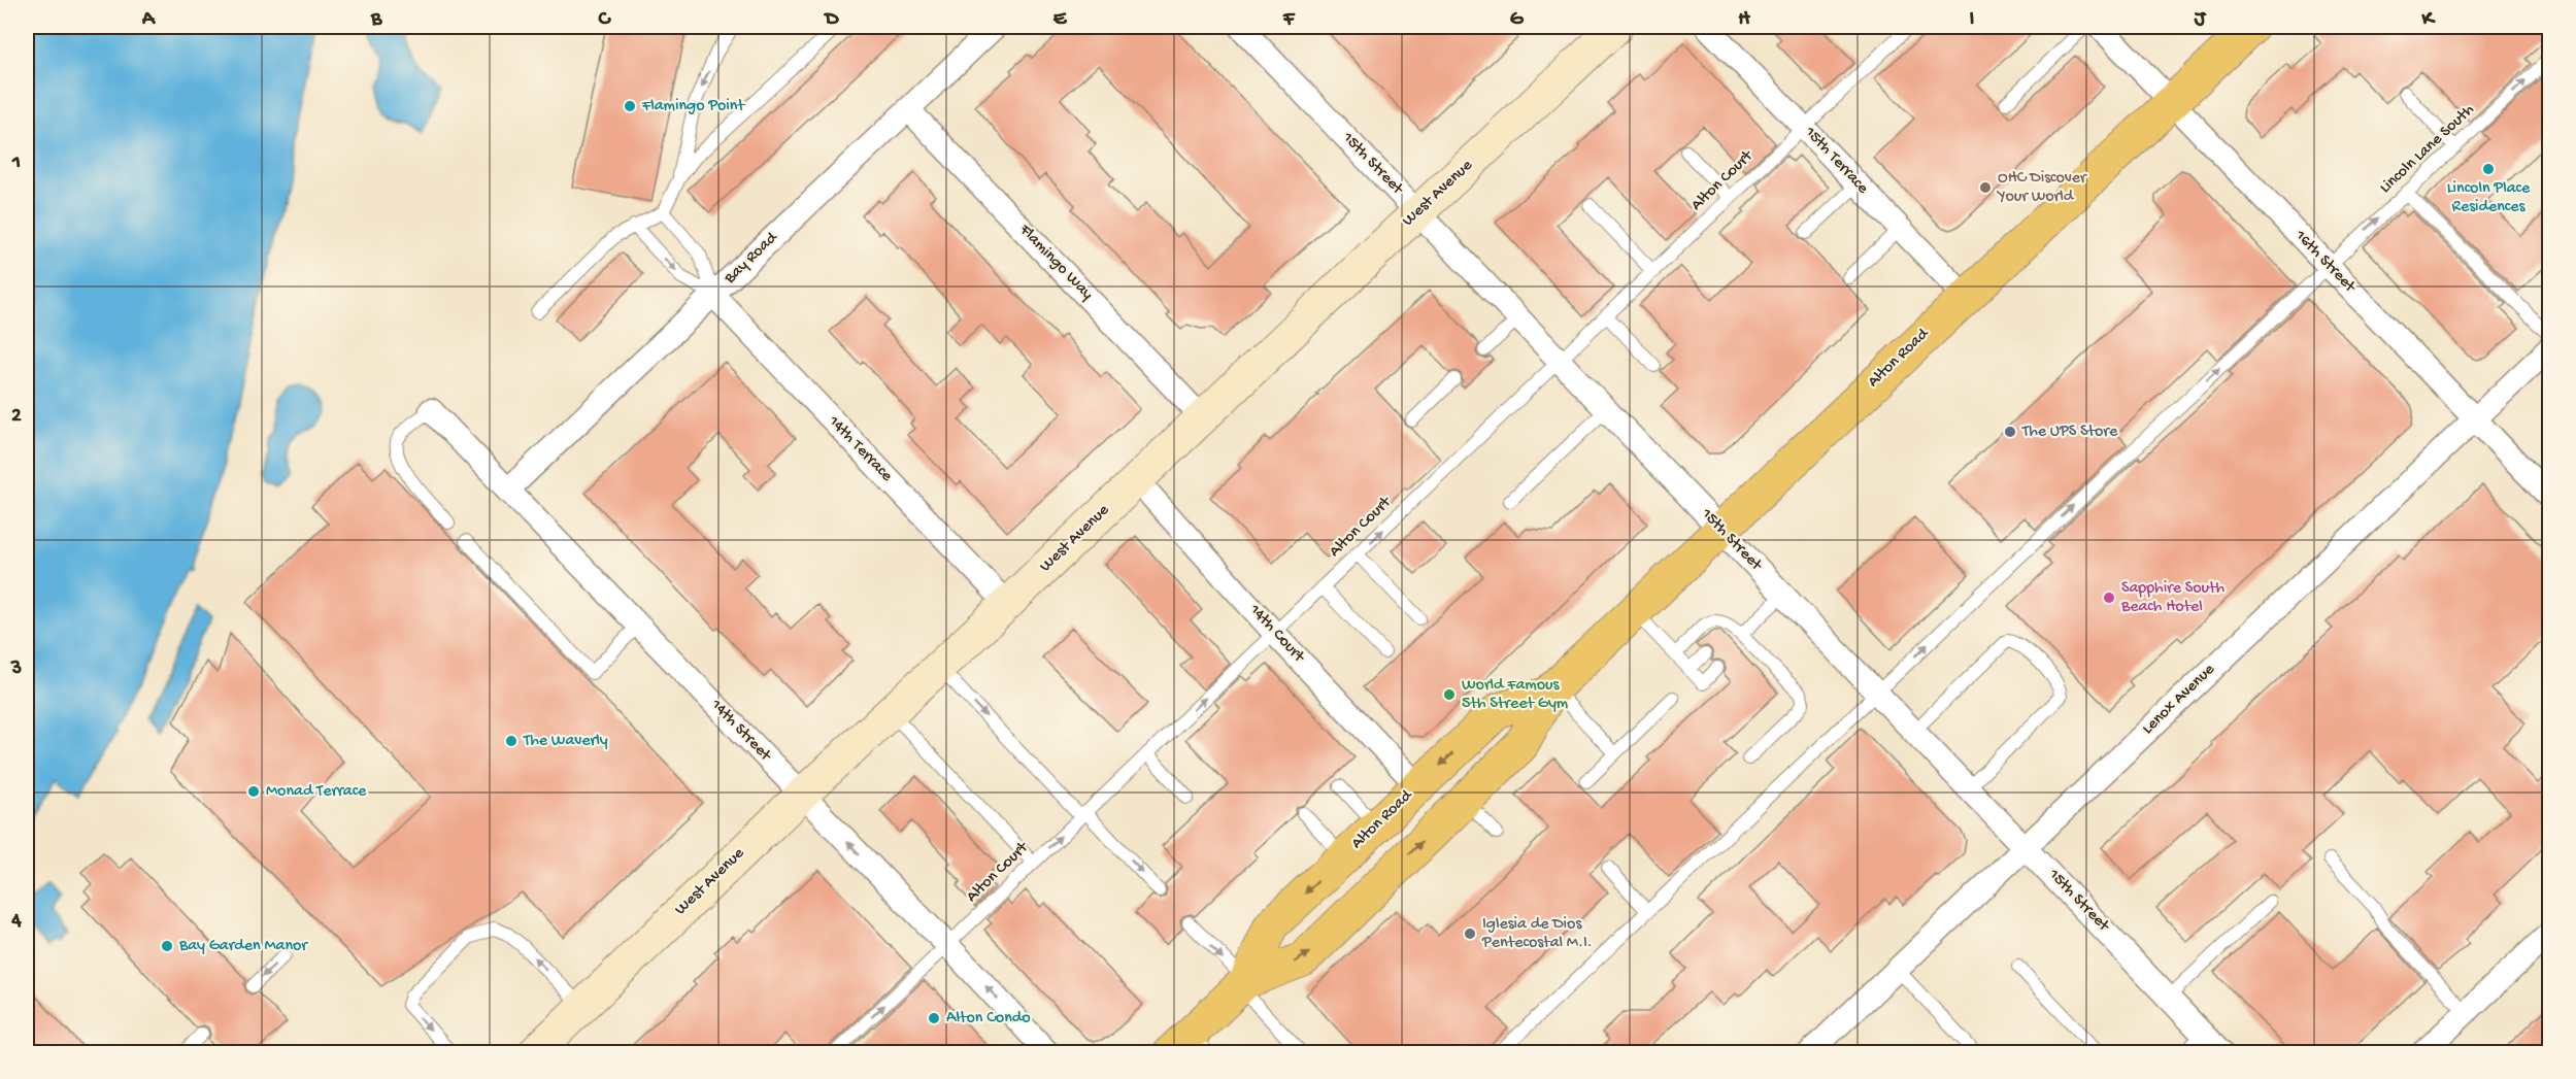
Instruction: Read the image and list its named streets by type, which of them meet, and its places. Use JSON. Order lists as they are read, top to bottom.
{
  "streets": {
    "highway": ["Alton Road"],
    "street": [
      "15th Terrace",
      "15th Street",
      "West Avenue",
      "Bay Road",
      "16th Street",
      "Flamingo Way",
      "14th Terrace",
      "14th Court",
      "Lenox Avenue",
      "14th Street"
    ],
    "lane": ["Lincoln Lane South", "Alton Court"]
  },
  "crossings": [
    ["Lincoln Lane South", "15th Street"],
    ["Lincoln Lane South", "16th Street"],
    ["15th Terrace", "Alton Court"],
    ["15th Terrace", "Alton Road"],
    ["15th Street", "Alton Court"],
    ["15th Street", "West Avenue"],
    ["15th Street", "Alton Road"],
    ["15th Street", "Lenox Avenue"],
    ["Alton Court", "14th Court"],
    ["Alton Court", "14th Street"],
    ["West Avenue", "Flamingo Way"],
    ["West Avenue", "14th Terrace"],
    ["West Avenue", "14th Court"],
    ["West Avenue", "14th Street"],
    ["Bay Road", "Flamingo Way"],
    ["Bay Road", "14th Terrace"],
    ["Bay Road", "14th Street"],
    ["16th Street", "Alton Road"],
    ["16th Street", "Lenox Avenue"],
    ["Alton Road", "14th Court"]
  ],
  "one_way": ["Lincoln Lane South", "14th Street"],
  "places": [
    "Flamingo Point",
    "Lincoln Place Residences",
    "OHC Discover Your World",
    "The UPS Store",
    "Sapphire South Beach Hotel",
    "World Famous 5th Street Gym",
    "The Waverly",
    "Monad Terrace",
    "Iglesia de Dios Pentecostal M.I.",
    "Bay Garden Manor",
    "Alton Condo"
  ],
  "grid": {
    "columns": [
      "A",
      "B",
      "C",
      "D",
      "E",
      "F",
      "G",
      "H",
      "I",
      "J",
      "K"
    ],
    "rows": [
      "1",
      "2",
      "3",
      "4"
    ]
  }
}
